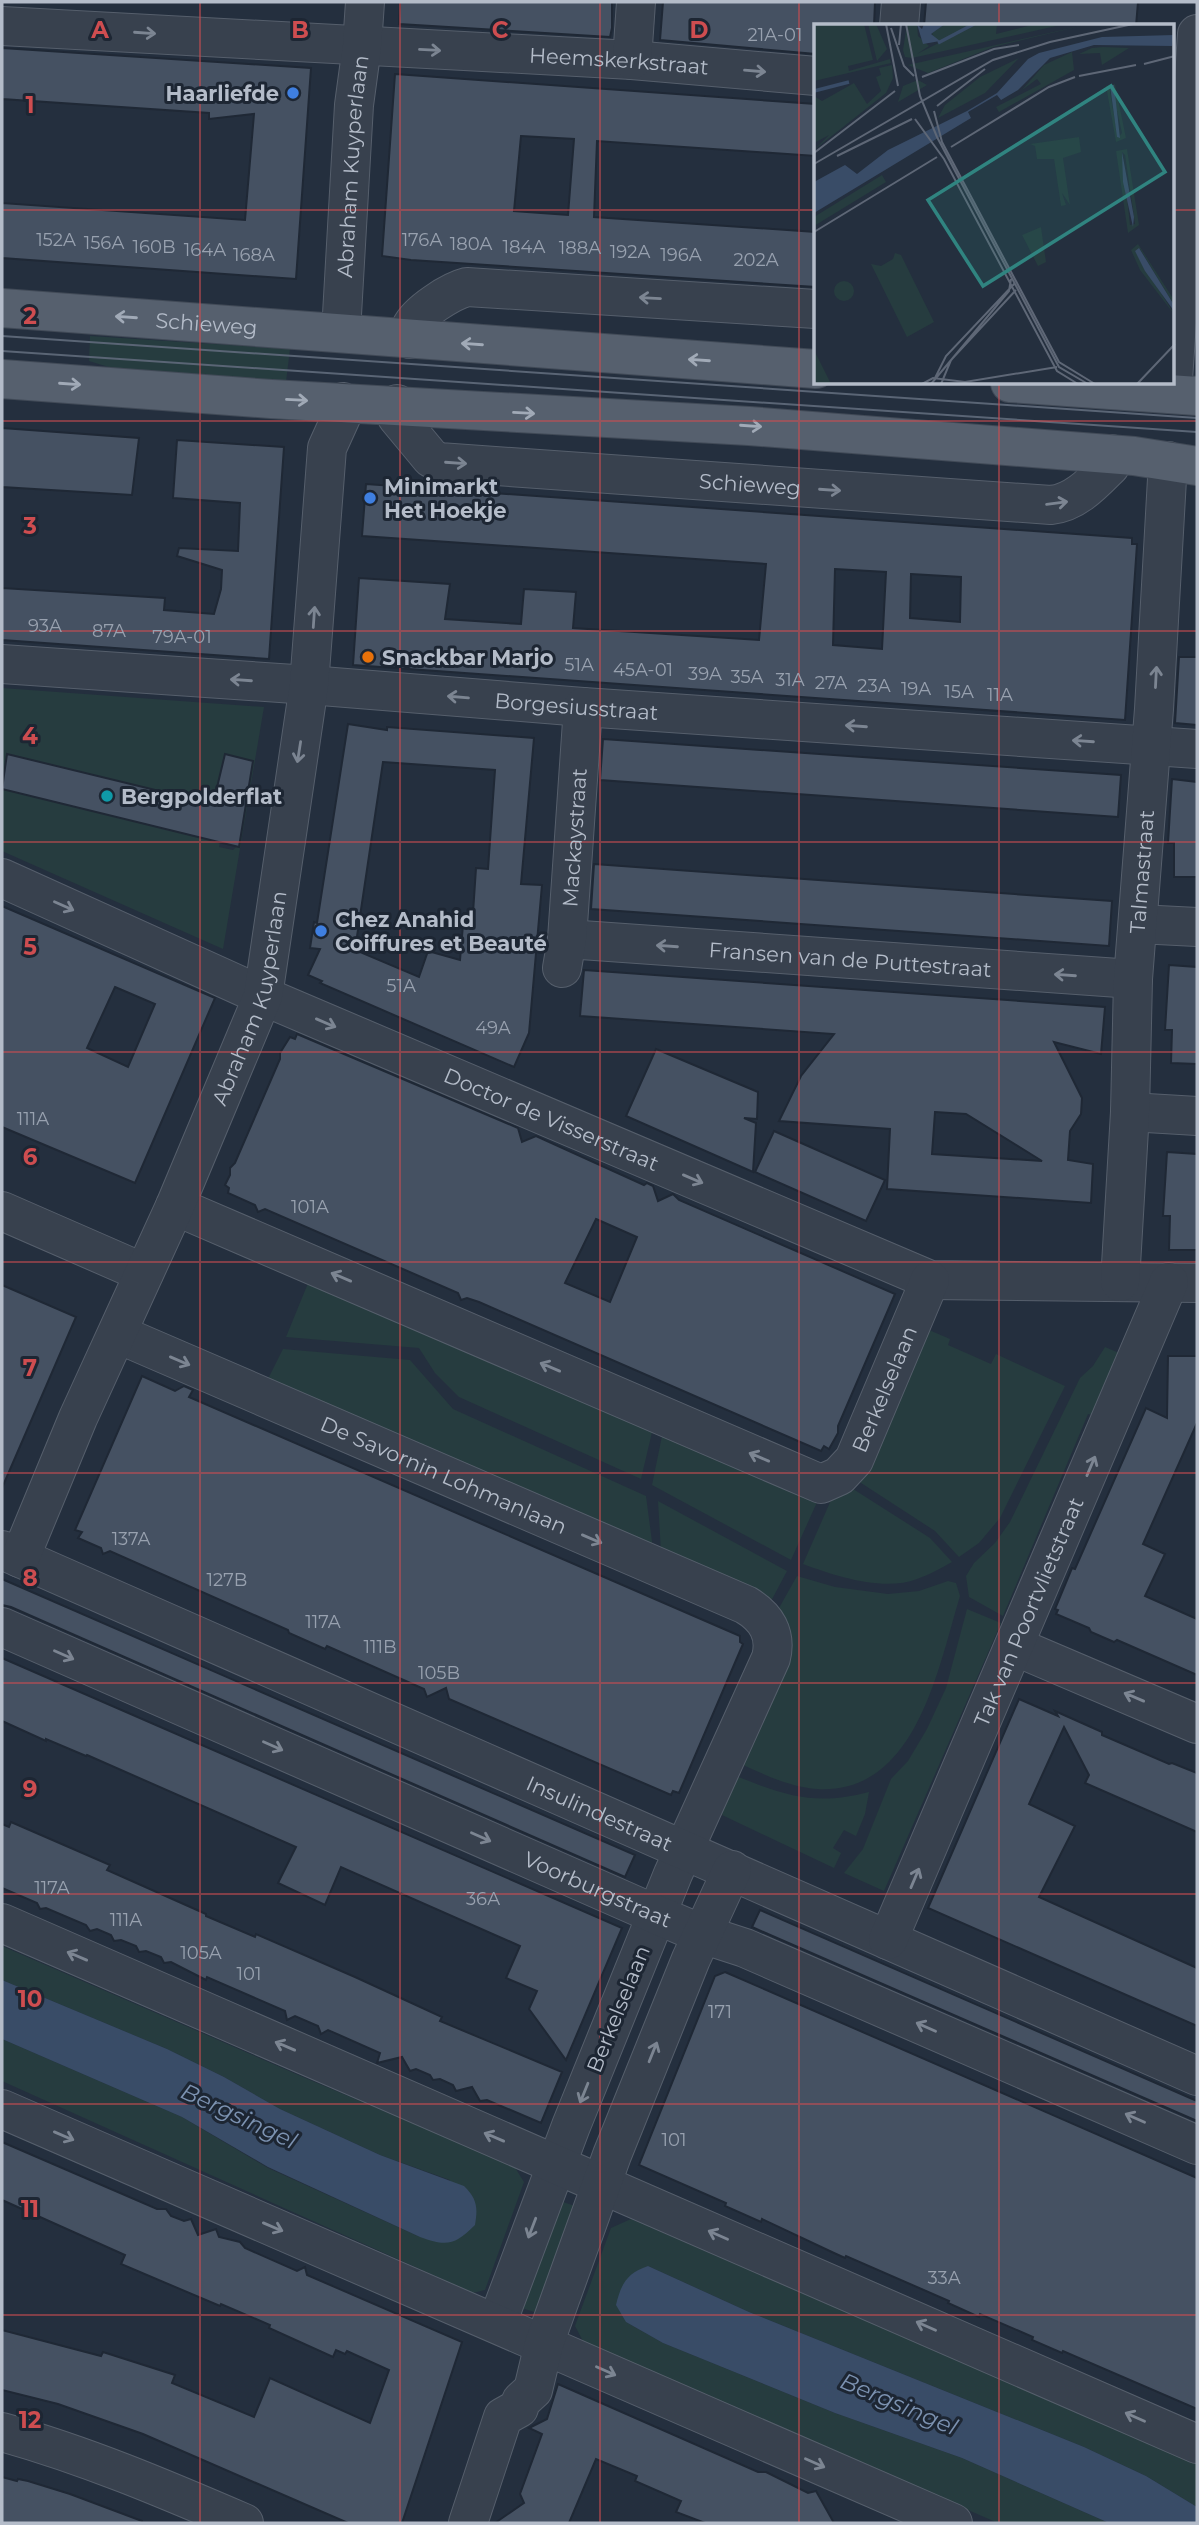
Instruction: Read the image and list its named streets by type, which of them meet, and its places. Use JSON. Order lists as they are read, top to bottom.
{
  "streets": {
    "main road": ["Schieweg"],
    "street": [
      "Heemskerkstraat",
      "Abraham Kuyperlaan",
      "Borgesiusstraat",
      "Mackaystraat",
      "Talmastraat",
      "Fransen van de Puttestraat",
      "Doctor de Visserstraat",
      "Berkelselaan",
      "De Savornin Lohmanlaan",
      "Tak van Poortvlietstraat",
      "Insulindestraat",
      "Voorburgstraat"
    ]
  },
  "crossings": [
    ["Heemskerkstraat", "Abraham Kuyperlaan"],
    ["Abraham Kuyperlaan", "Schieweg"],
    ["Abraham Kuyperlaan", "Borgesiusstraat"],
    ["Abraham Kuyperlaan", "Doctor de Visserstraat"],
    ["Abraham Kuyperlaan", "Berkelselaan"],
    ["Abraham Kuyperlaan", "De Savornin Lohmanlaan"],
    ["Abraham Kuyperlaan", "Insulindestraat"],
    ["Borgesiusstraat", "Mackaystraat"],
    ["Borgesiusstraat", "Talmastraat"],
    ["Mackaystraat", "Fransen van de Puttestraat"],
    ["Talmastraat", "Fransen van de Puttestraat"],
    ["Talmastraat", "Doctor de Visserstraat"],
    ["Doctor de Visserstraat", "Berkelselaan"],
    ["Doctor de Visserstraat", "Tak van Poortvlietstraat"],
    ["Berkelselaan", "De Savornin Lohmanlaan"],
    ["Berkelselaan", "Insulindestraat"],
    ["Berkelselaan", "Voorburgstraat"],
    ["Tak van Poortvlietstraat", "Insulindestraat"]
  ],
  "one_way": [
    "Borgesiusstraat",
    "Fransen van de Puttestraat",
    "Doctor de Visserstraat",
    "De Savornin Lohmanlaan",
    "Tak van Poortvlietstraat"
  ],
  "water": ["Bergsingel"],
  "places": [
    "Haarliefde",
    "Minimarkt Het Hoekje",
    "Snackbar Marjo",
    "Bergpolderflat",
    "Chez Anahid Coiffures et Beauté"
  ],
  "house_numbers": [
    "21A-01",
    "152A",
    "176A",
    "156A",
    "180A",
    "160B",
    "184A",
    "188A",
    "164A",
    "192A",
    "168A",
    "196A",
    "202A",
    "93A",
    "87A",
    "79A-01",
    "51A",
    "45A-01",
    "39A",
    "35A",
    "31A",
    "27A",
    "23A",
    "19A",
    "15A",
    "11A",
    "51A",
    "49A",
    "111A",
    "101A",
    "137A",
    "127B",
    "117A",
    "111B",
    "105B",
    "117A",
    "36A",
    "111A",
    "105A",
    "101",
    "171",
    "101",
    "33A"
  ],
  "grid": {
    "columns": [
      "A",
      "B",
      "C",
      "D"
    ],
    "rows": [
      "1",
      "2",
      "3",
      "4",
      "5",
      "6",
      "7",
      "8",
      "9",
      "10",
      "11",
      "12"
    ]
  }
}
